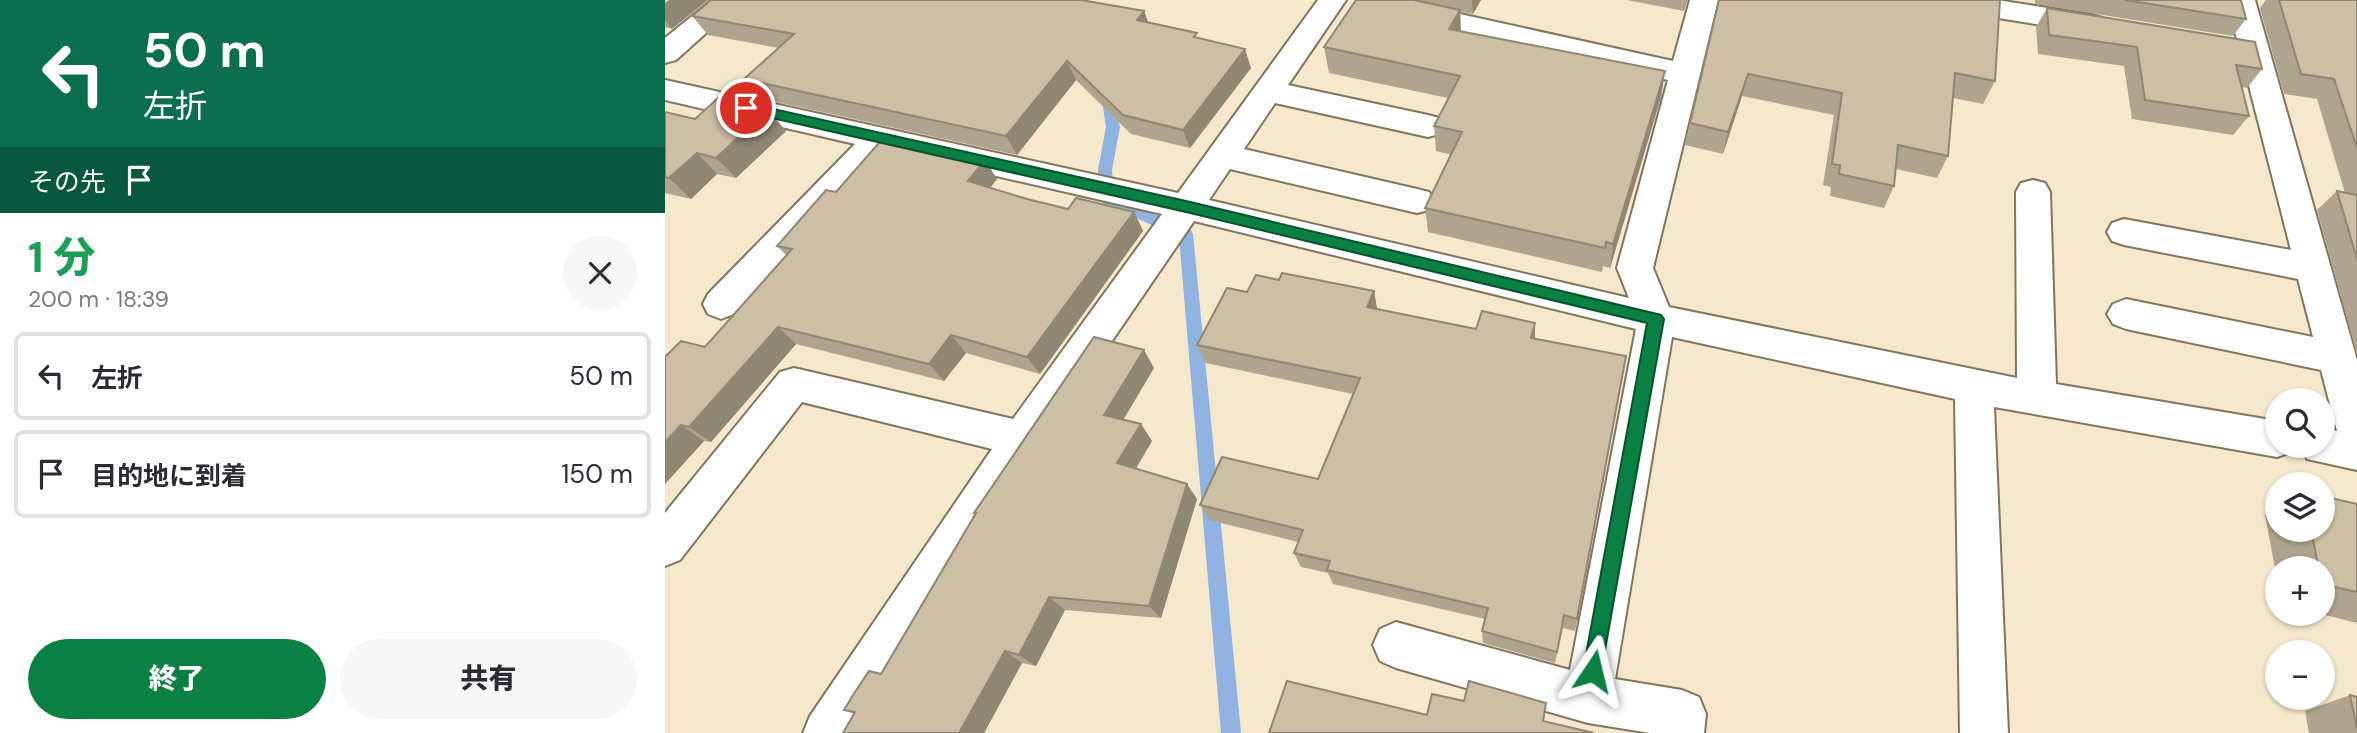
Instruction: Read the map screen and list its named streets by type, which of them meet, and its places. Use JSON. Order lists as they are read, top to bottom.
{
  "page": {
    "turn": ["50 m", "左折"],
    "then": "その先",
    "heading": ["1 分", "200 m · 18:39"],
    "list": [
      {
        "name": "左折",
        "value": "50 m"
      },
      {
        "name": "目的地に到着",
        "value": "150 m"
      }
    ],
    "map_buttons": ["+", "−"],
    "buttons": ["終了", "共有"]
  }
}
